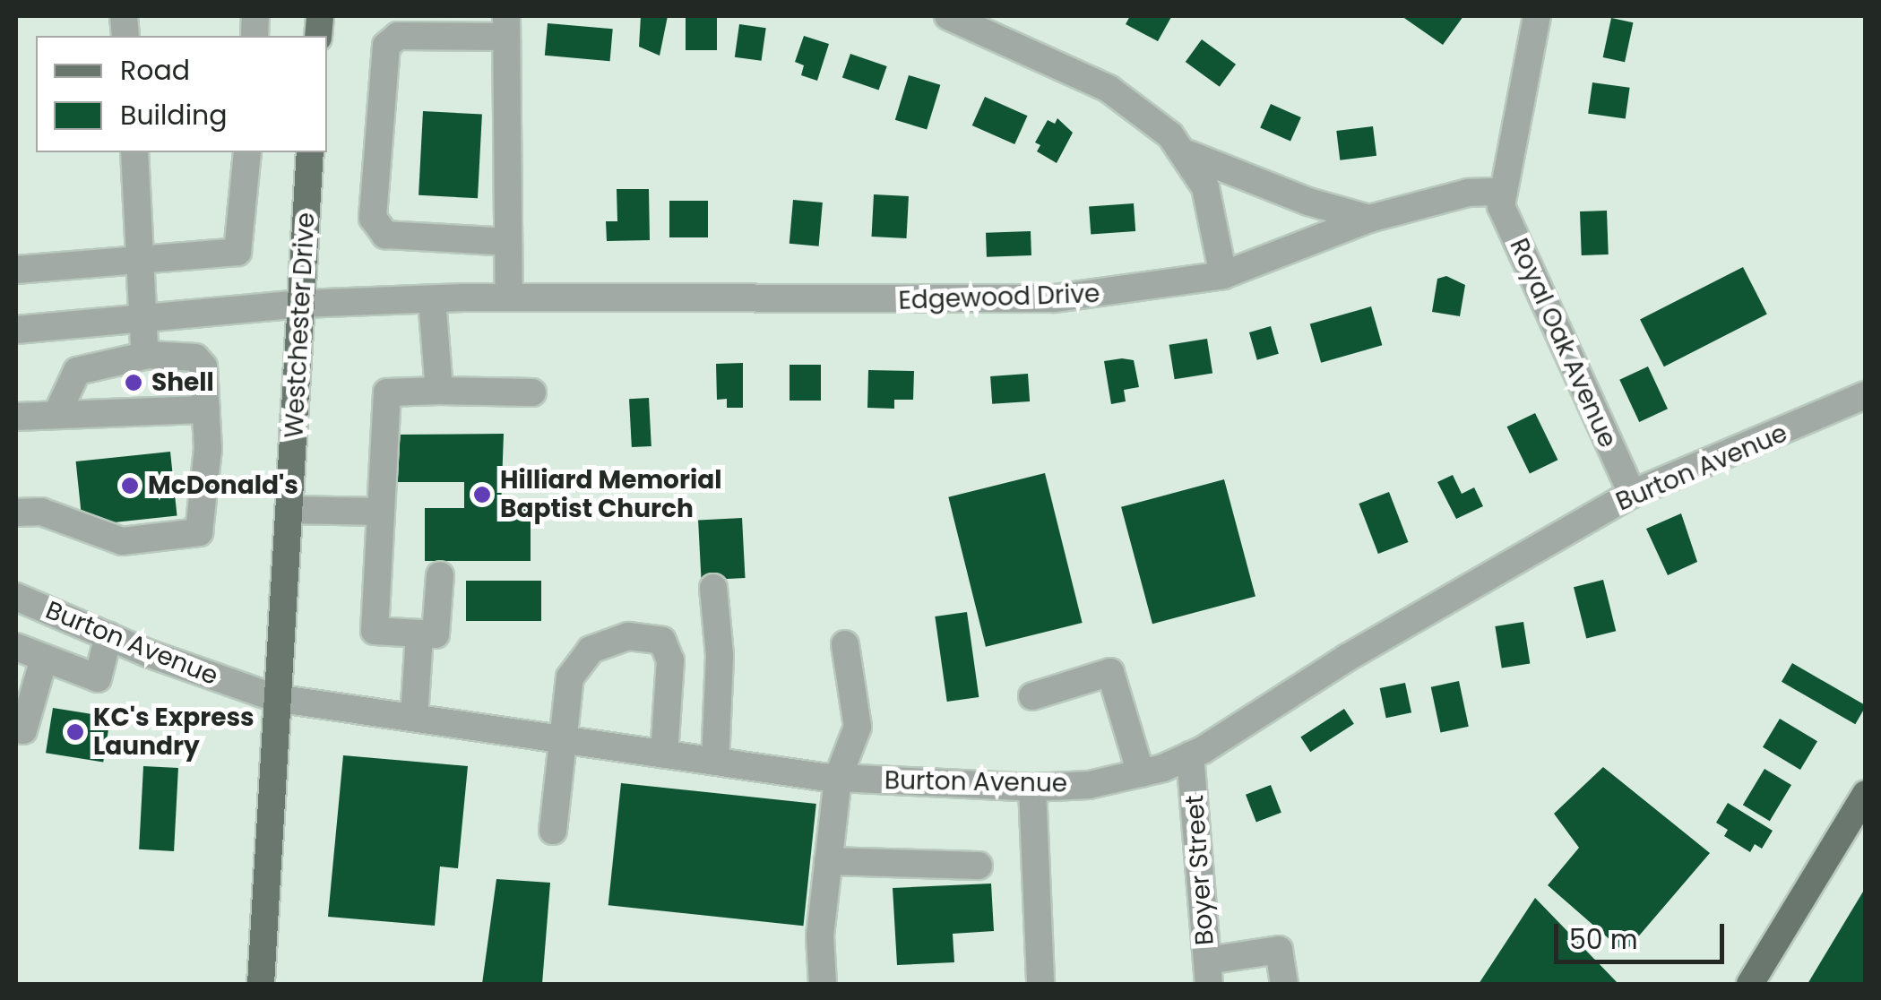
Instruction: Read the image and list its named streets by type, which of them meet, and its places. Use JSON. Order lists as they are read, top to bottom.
{
  "streets": {
    "main road": ["Westchester Drive"],
    "street": [
      "Edgewood Drive",
      "Royal Oak Avenue",
      "Burton Avenue",
      "Boyer Street"
    ]
  },
  "crossings": [
    ["Edgewood Drive", "Westchester Drive"],
    ["Edgewood Drive", "Royal Oak Avenue"],
    ["Westchester Drive", "Burton Avenue"],
    ["Royal Oak Avenue", "Burton Avenue"],
    ["Burton Avenue", "Boyer Street"]
  ],
  "places": [
    "Shell",
    "McDonald's",
    "Hilliard Memorial Baptist Church",
    "KC's Express Laundry"
  ],
  "legend": ["Road", "Building"],
  "scale_bar": "50 m"
}
